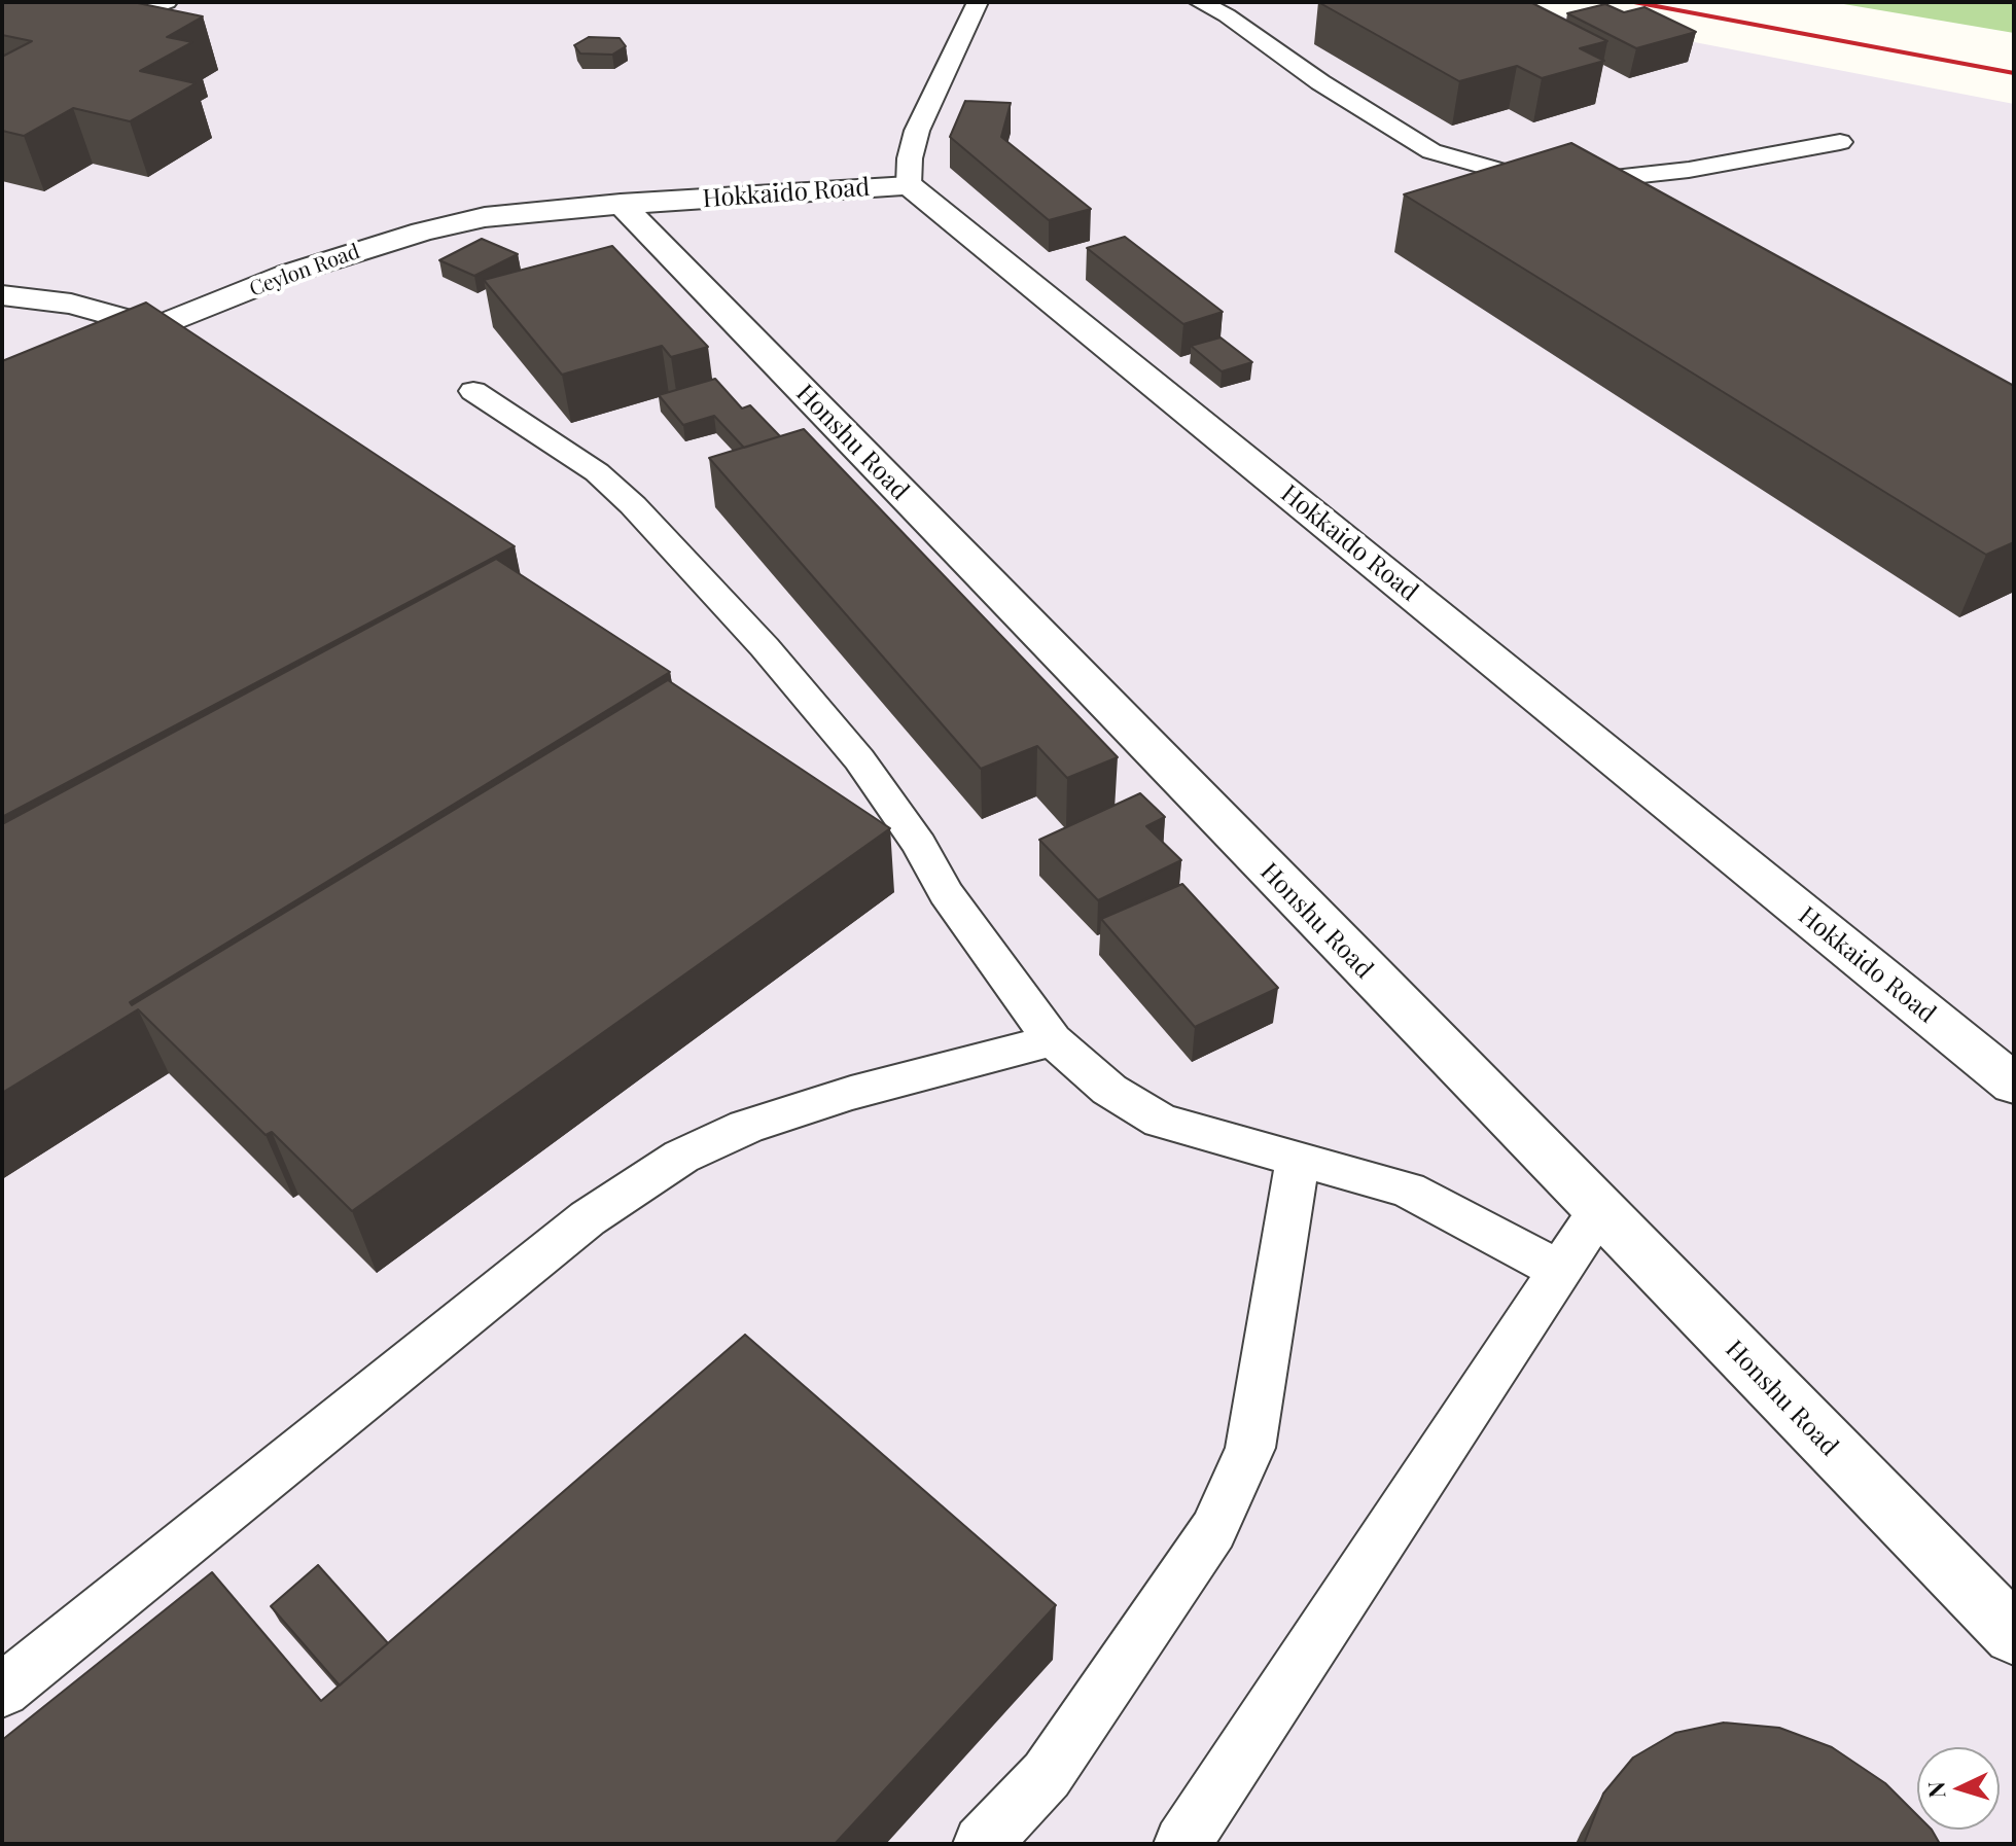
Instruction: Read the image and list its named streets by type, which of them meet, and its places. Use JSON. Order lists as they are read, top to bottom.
{
  "streets": {
    "street": ["Hokkaido Road", "Ceylon Road", "Honshu Road"]
  },
  "crossings": [
    ["Hokkaido Road", "Ceylon Road"],
    ["Hokkaido Road", "Honshu Road"],
    ["Ceylon Road", "Honshu Road"]
  ],
  "north": "left"
}
